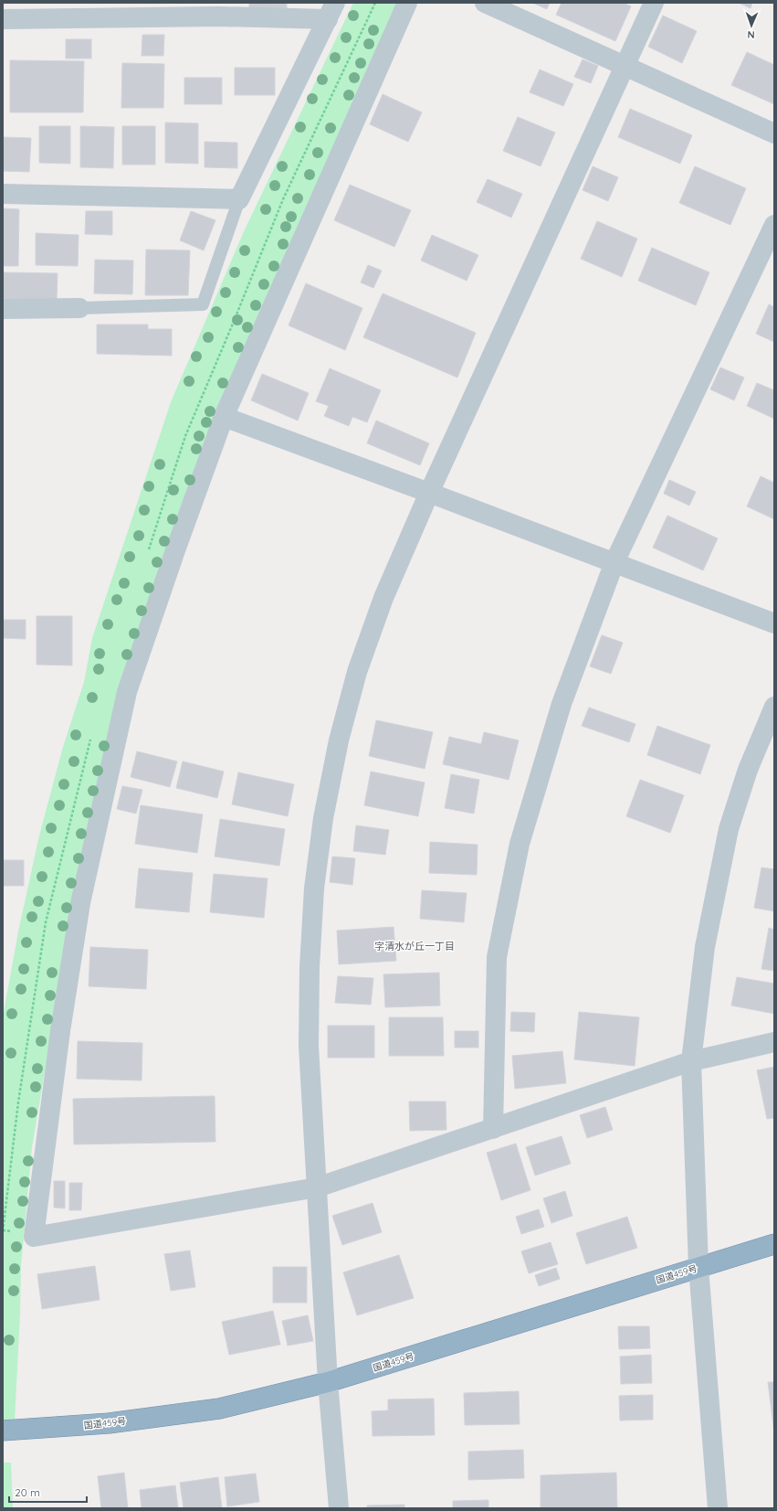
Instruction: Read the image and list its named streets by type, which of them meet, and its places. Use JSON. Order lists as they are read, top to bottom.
{
  "streets": {
    "highway": ["国道459号"]
  },
  "districts": ["字清水が丘一丁目"],
  "scale_bar": "20 m",
  "north": "bottom"
}
